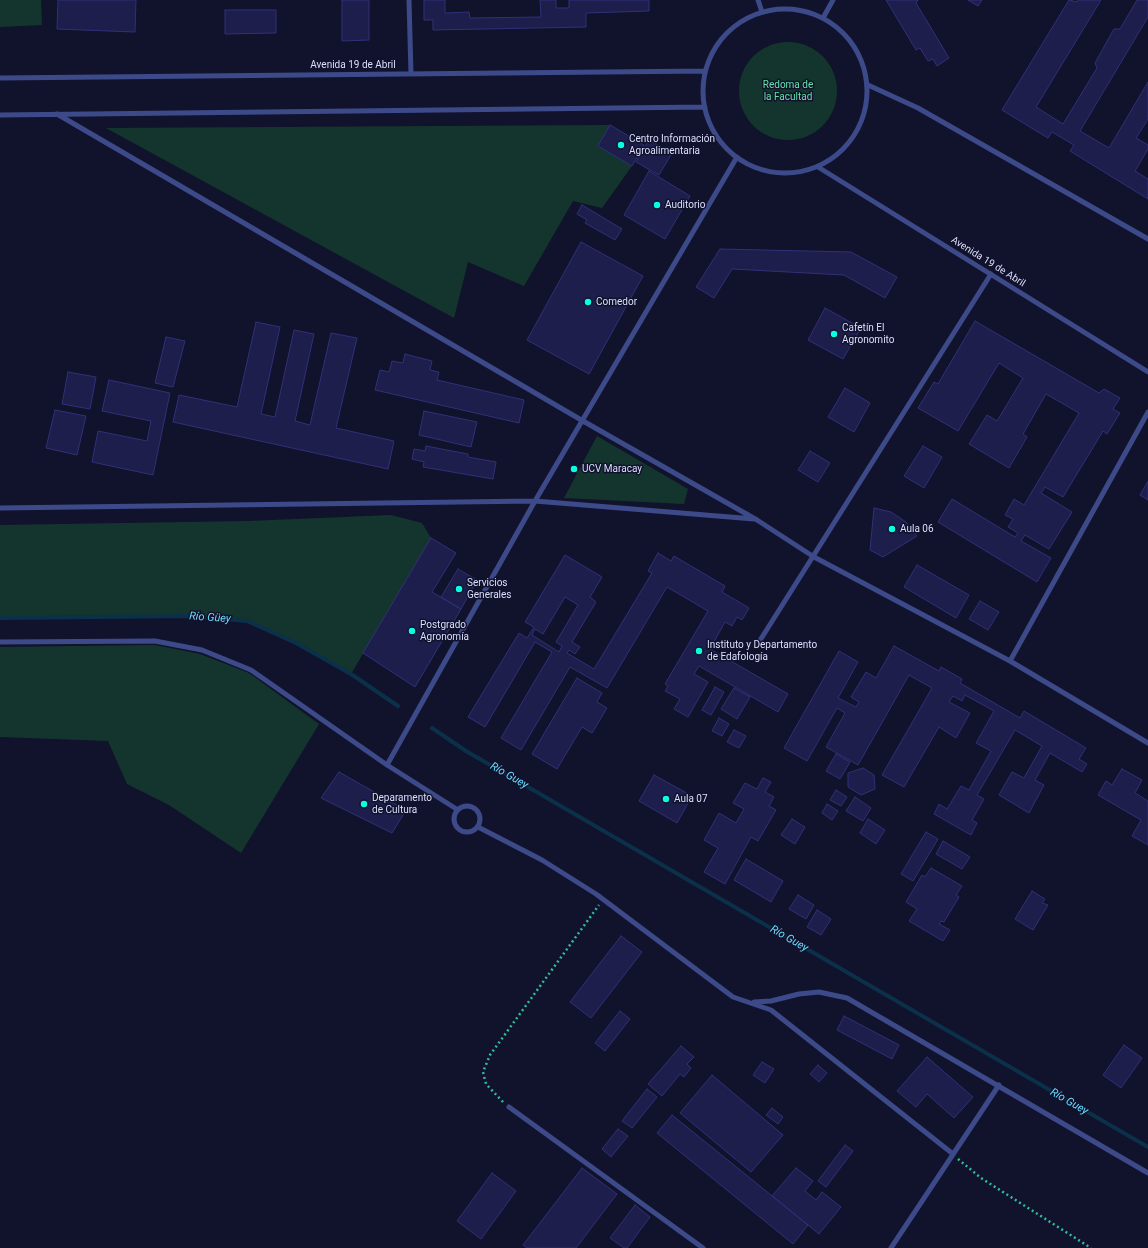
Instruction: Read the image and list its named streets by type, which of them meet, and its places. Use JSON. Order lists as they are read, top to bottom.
{
  "streets": {
    "lane": ["Avenida 19 de Abril"]
  },
  "water": ["Río Güey", "Río Guey"],
  "parks": ["Redoma de la Facultad"],
  "places": [
    "Centro Información Agroalimentaria",
    "Auditorio",
    "Comedor",
    "Cafetín El Agronomito",
    "UCV Maracay",
    "Aula 06",
    "Servicios Generales",
    "Postgrado Agronomía",
    "Instituto y Departamento de Edafología",
    "Aula 07",
    "Deparamento de Cultura"
  ]
}
